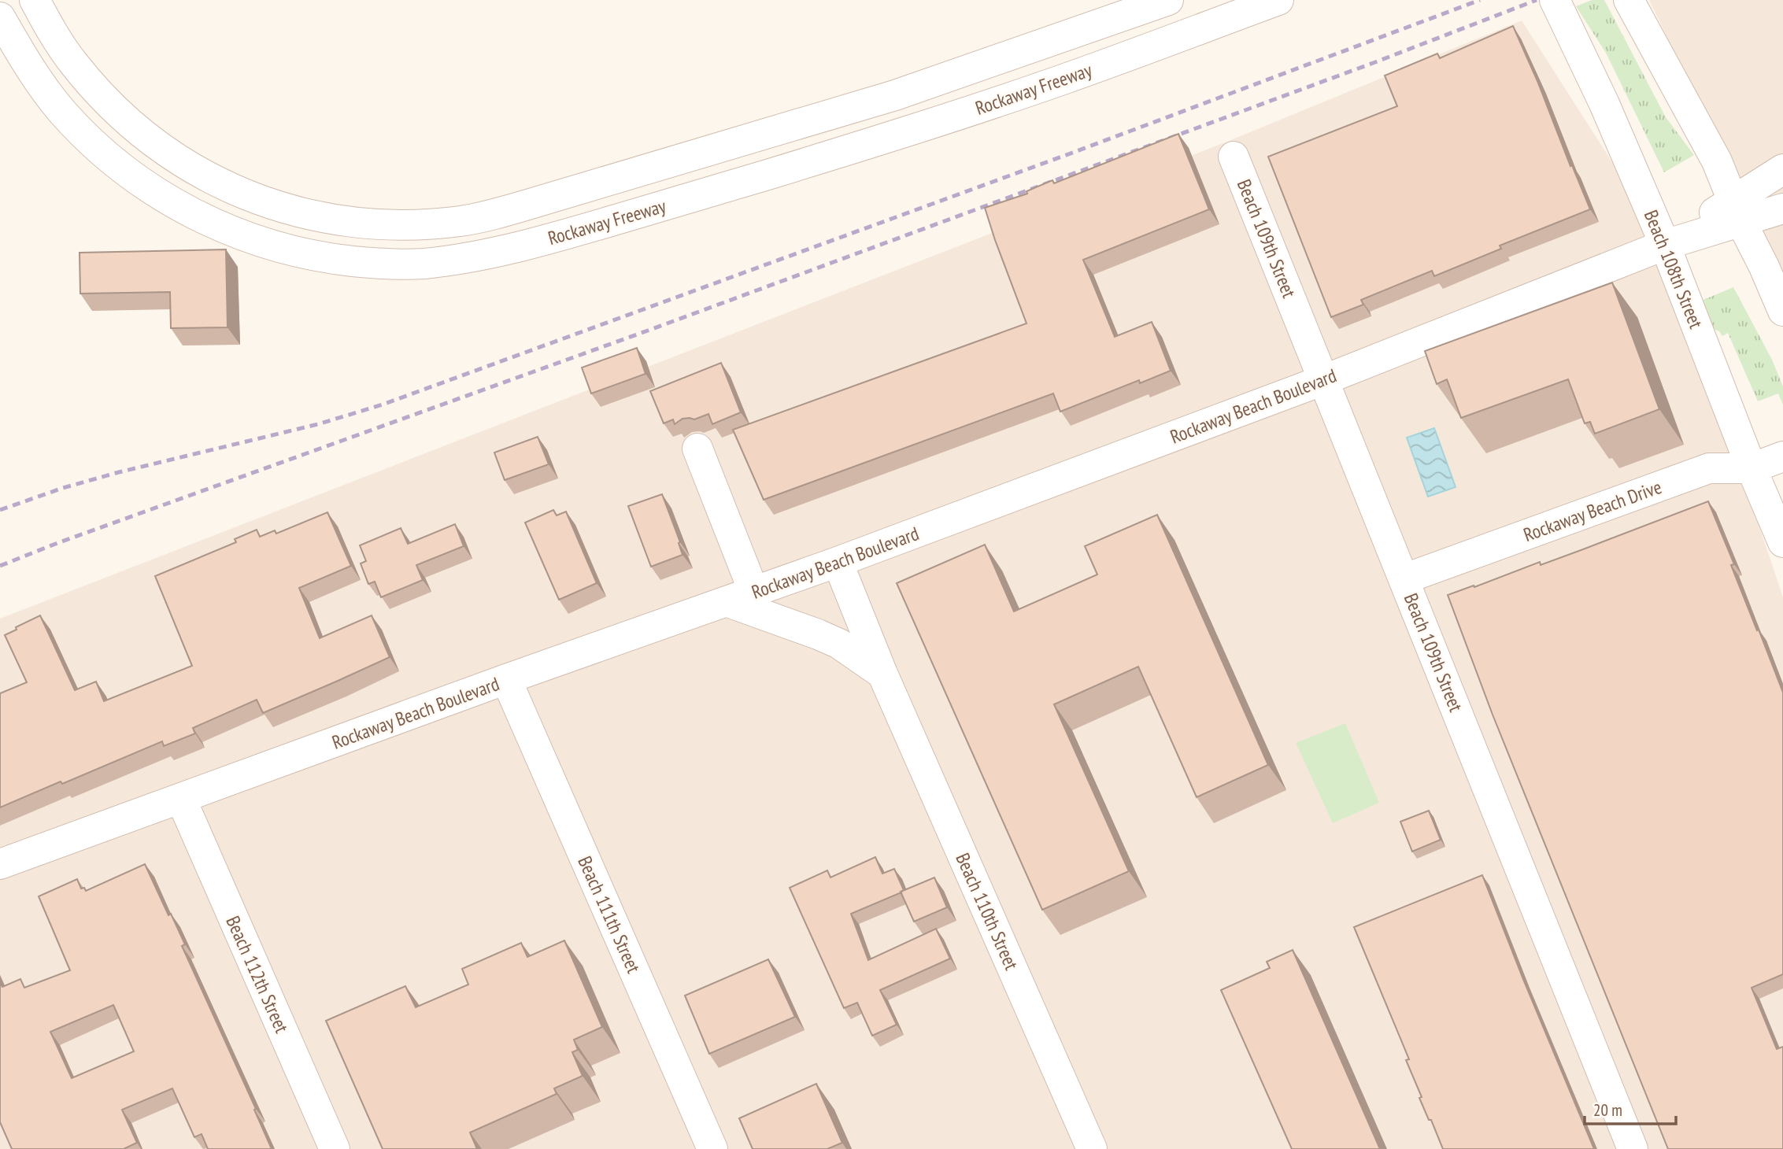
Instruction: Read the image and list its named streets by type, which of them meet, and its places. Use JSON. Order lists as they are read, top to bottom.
{
  "streets": {
    "street": [
      "Rockaway Freeway",
      "Beach 109th Street",
      "Beach 108th Street",
      "Rockaway Beach Boulevard",
      "Rockaway Beach Drive",
      "Beach 110th Street",
      "Beach 111th Street",
      "Beach 112th Street"
    ]
  },
  "crossings": [
    ["Beach 109th Street", "Rockaway Beach Boulevard"],
    ["Beach 109th Street", "Rockaway Beach Drive"],
    ["Beach 108th Street", "Rockaway Beach Boulevard"],
    ["Beach 108th Street", "Rockaway Beach Drive"],
    ["Rockaway Beach Boulevard", "Beach 110th Street"],
    ["Rockaway Beach Boulevard", "Beach 111th Street"],
    ["Rockaway Beach Boulevard", "Beach 112th Street"]
  ],
  "scale_bar": "20 m"
}
